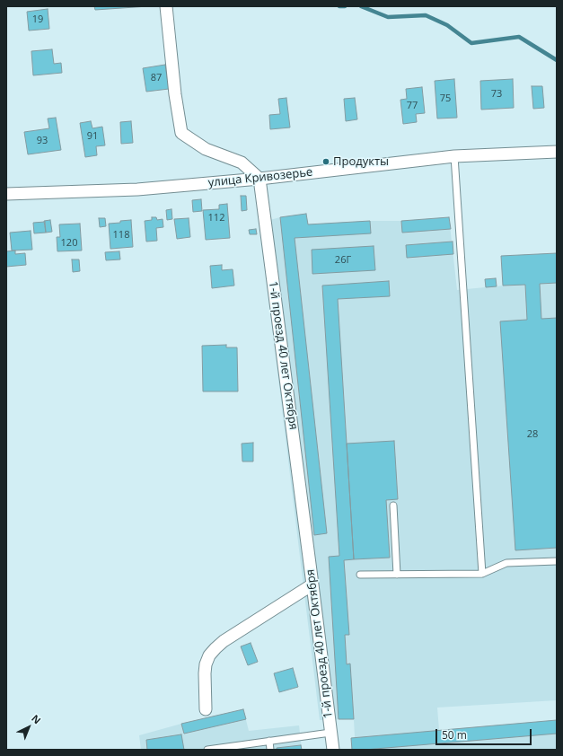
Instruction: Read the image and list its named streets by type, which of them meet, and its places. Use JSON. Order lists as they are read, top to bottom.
{
  "streets": {
    "street": ["улица Кривозерье", "1-й проезд 40 лет Октября"]
  },
  "crossings": [
    ["улица Кривозерье", "1-й проезд 40 лет Октября"]
  ],
  "places": ["Продукты"],
  "house_numbers": [
    "19",
    "87",
    "73",
    "75",
    "77",
    "91",
    "93",
    "112",
    "118",
    "120",
    "26Г",
    "28"
  ],
  "scale_bar": "50 m",
  "north": "top right"
}
